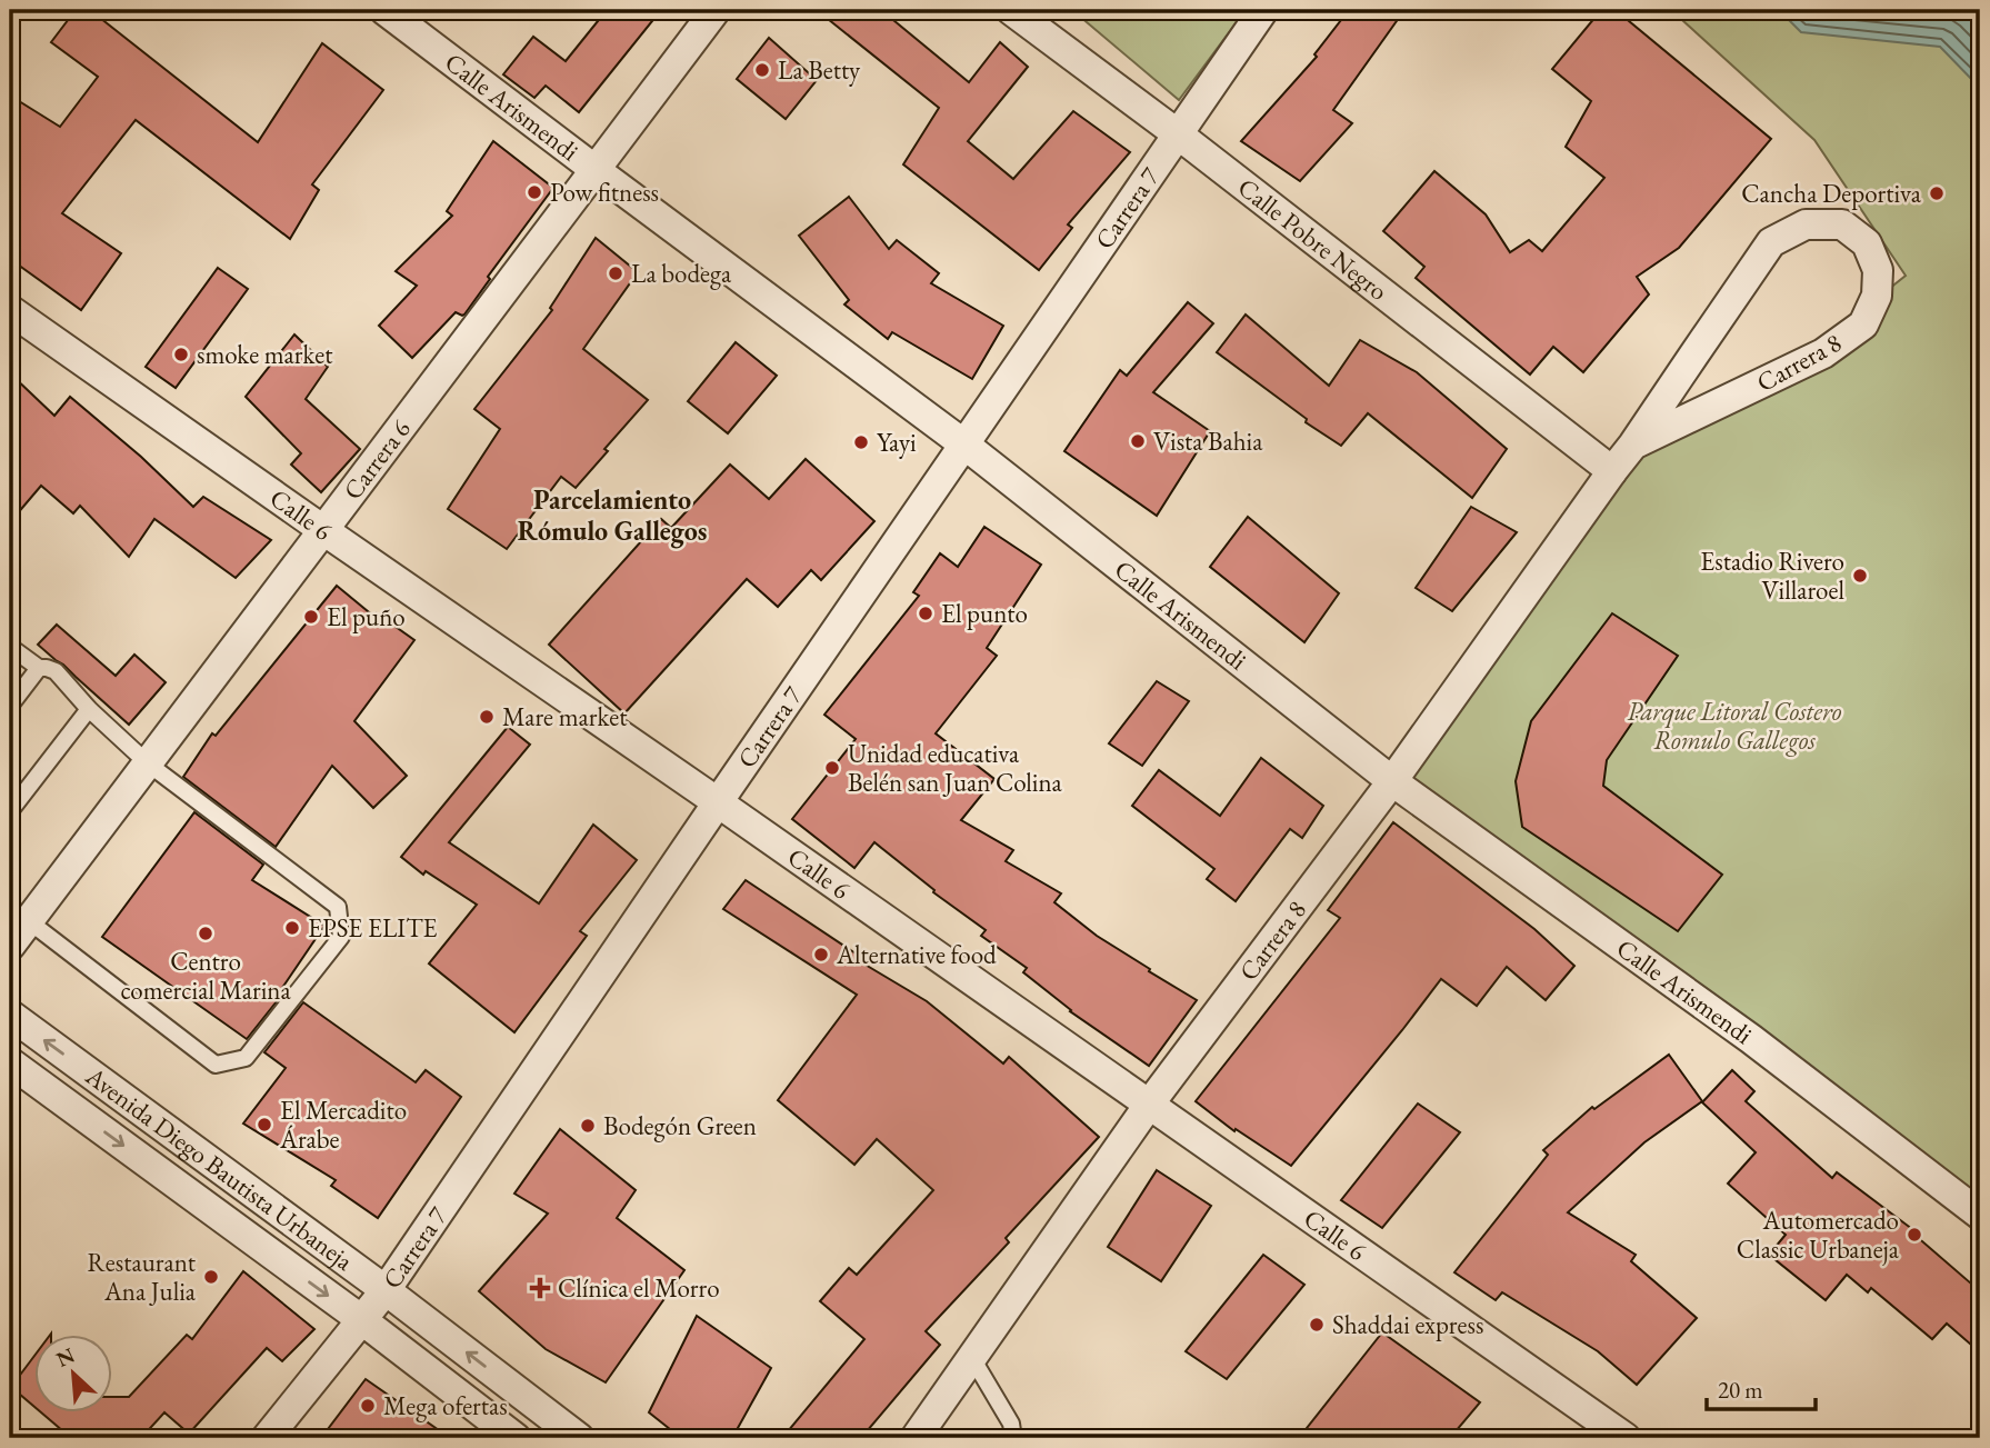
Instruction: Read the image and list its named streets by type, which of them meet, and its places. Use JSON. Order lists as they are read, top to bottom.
{
  "streets": {
    "street": [
      "Calle Arismendi",
      "Carrera 7",
      "Calle Pobre Negro",
      "Carrera 8",
      "Carrera 6",
      "Calle 6",
      "Avenida Diego Bautista Urbaneja"
    ]
  },
  "crossings": [
    ["Calle Arismendi", "Carrera 7"],
    ["Calle Arismendi", "Carrera 8"],
    ["Calle Arismendi", "Carrera 6"],
    ["Carrera 7", "Calle Pobre Negro"],
    ["Carrera 7", "Calle 6"],
    ["Carrera 7", "Avenida Diego Bautista Urbaneja"],
    ["Calle Pobre Negro", "Carrera 8"],
    ["Carrera 8", "Calle 6"],
    ["Carrera 6", "Calle 6"]
  ],
  "districts": ["Parcelamiento Rómulo Gallegos"],
  "parks": ["Parque Litoral Costero Romulo Gallegos"],
  "places": {
    "other": [
      "La Betty",
      "Pow fitness",
      "Cancha Deportiva",
      "La bodega",
      "smoke market",
      "Vista Bahia",
      "Yayi",
      "Estadio Rivero Villaroel",
      "El punto",
      "El puño",
      "Mare market",
      "Unidad educativa Belén san Juan Colina",
      "EPSE ELITE",
      "Centro comercial Marina",
      "Alternative food",
      "El Mercadito Árabe",
      "Bodegón Green",
      "Automercado Classic Urbaneja",
      "Restaurant Ana Julia",
      "Shaddai express",
      "Mega ofertas"
    ],
    "health": ["Clínica el Morro"]
  },
  "scale_bar": "20 m",
  "north": "top left"
}
